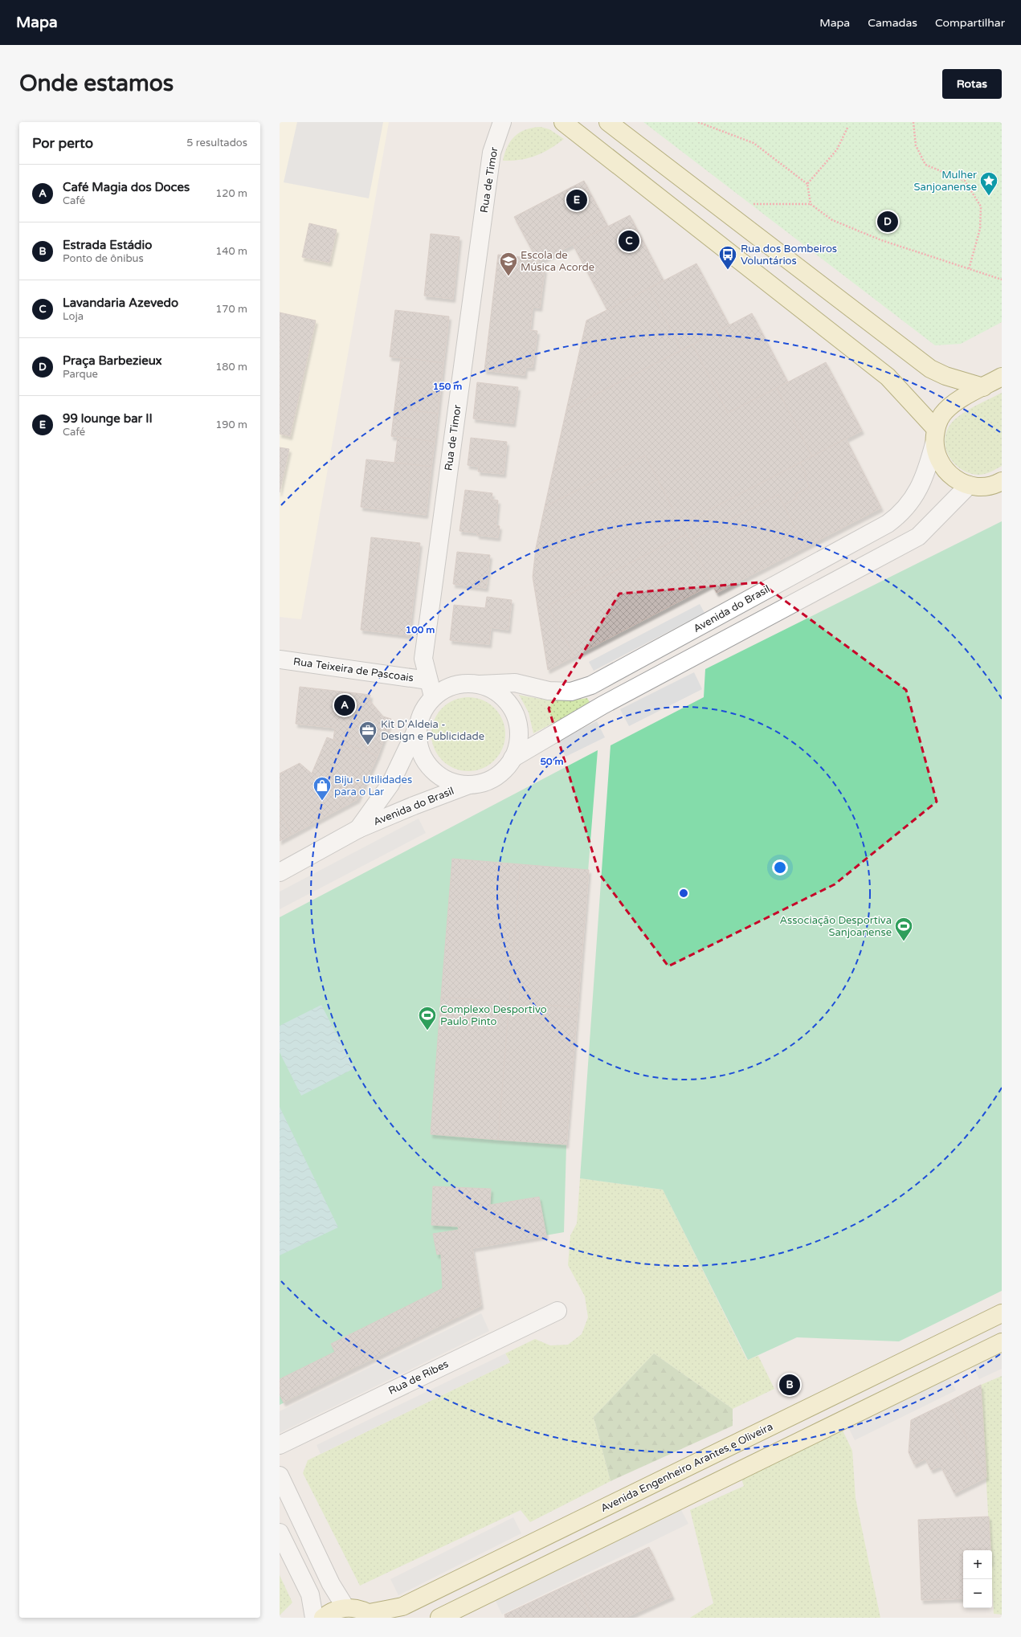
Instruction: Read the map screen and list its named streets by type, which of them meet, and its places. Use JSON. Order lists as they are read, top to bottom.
{
  "streets": {
    "main road": ["Avenida do Brasil", "Avenida Engenheiro Arantes e Oliveira"],
    "street": ["Rua de Timor", "Rua Teixeira de Pascoais", "Rua de Ribes"]
  },
  "crossings": [
    ["Rua de Timor", "Avenida do Brasil"],
    ["Rua de Timor", "Rua Teixeira de Pascoais"],
    ["Avenida do Brasil", "Rua Teixeira de Pascoais"]
  ],
  "places": {
    "place": ["Mulher Sanjoanense"],
    "bus stop": ["Rua dos Bombeiros Voluntários"],
    "school or university": ["Escola de Música Acorde"],
    "office": ["Kit D'Aldeia - Design e Publicidade"],
    "shop": ["Biju - Utilidades para o Lar"],
    "sports": ["Associação Desportiva Sanjoanense", "Complexo Desportivo Paulo Pinto"]
  },
  "page": {
    "header": "Mapa",
    "nav": ["Mapa", "Camadas", "Compartilhar"],
    "buttons": "Rotas",
    "title": "Onde estamos",
    "heading": ["Por perto", "5 resultados"],
    "list": [
      {
        "mark": "A",
        "name": "Café Magia dos Doces",
        "note": "Café",
        "value": "120 m"
      },
      {
        "mark": "B",
        "name": "Estrada Estádio",
        "note": "Ponto de ônibus",
        "value": "140 m"
      },
      {
        "mark": "C",
        "name": "Lavandaria Azevedo",
        "note": "Loja",
        "value": "170 m"
      },
      {
        "mark": "D",
        "name": "Praça Barbezieux",
        "note": "Parque",
        "value": "180 m"
      },
      {
        "mark": "E",
        "name": "99 lounge bar II",
        "note": "Café",
        "value": "190 m"
      }
    ],
    "pins": [
      "E",
      "D",
      "C",
      "A",
      "B"
    ],
    "map_buttons": ["+", "−"]
  },
  "rings": ["150 m", "100 m", "50 m"]
}
